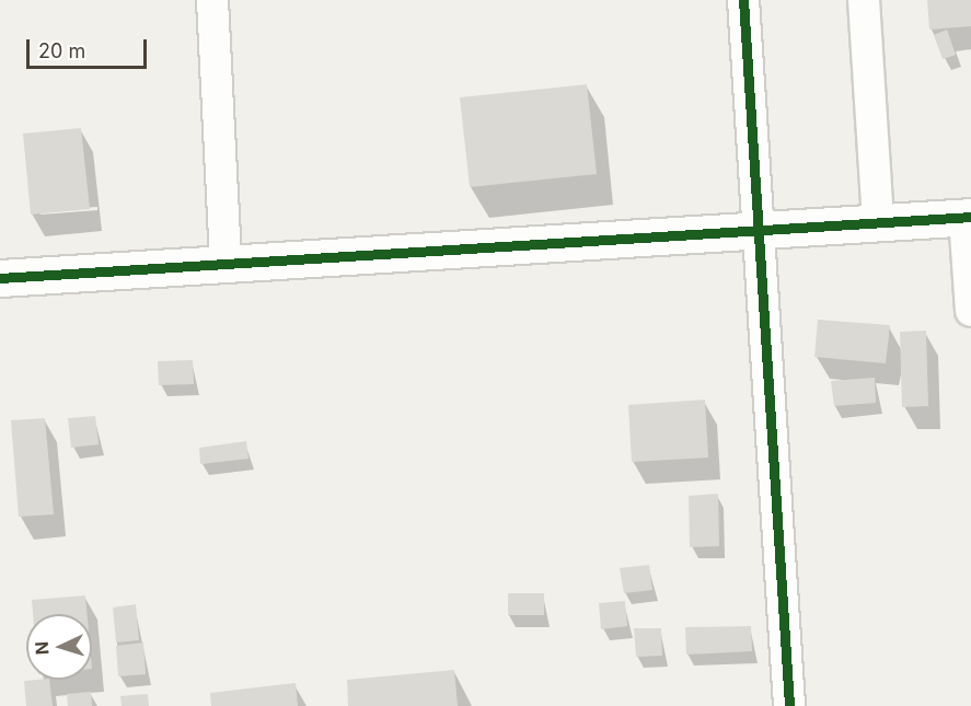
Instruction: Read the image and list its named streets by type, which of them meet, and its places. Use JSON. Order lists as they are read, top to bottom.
{
  "scale_bar": "20 m",
  "north": "left"
}
